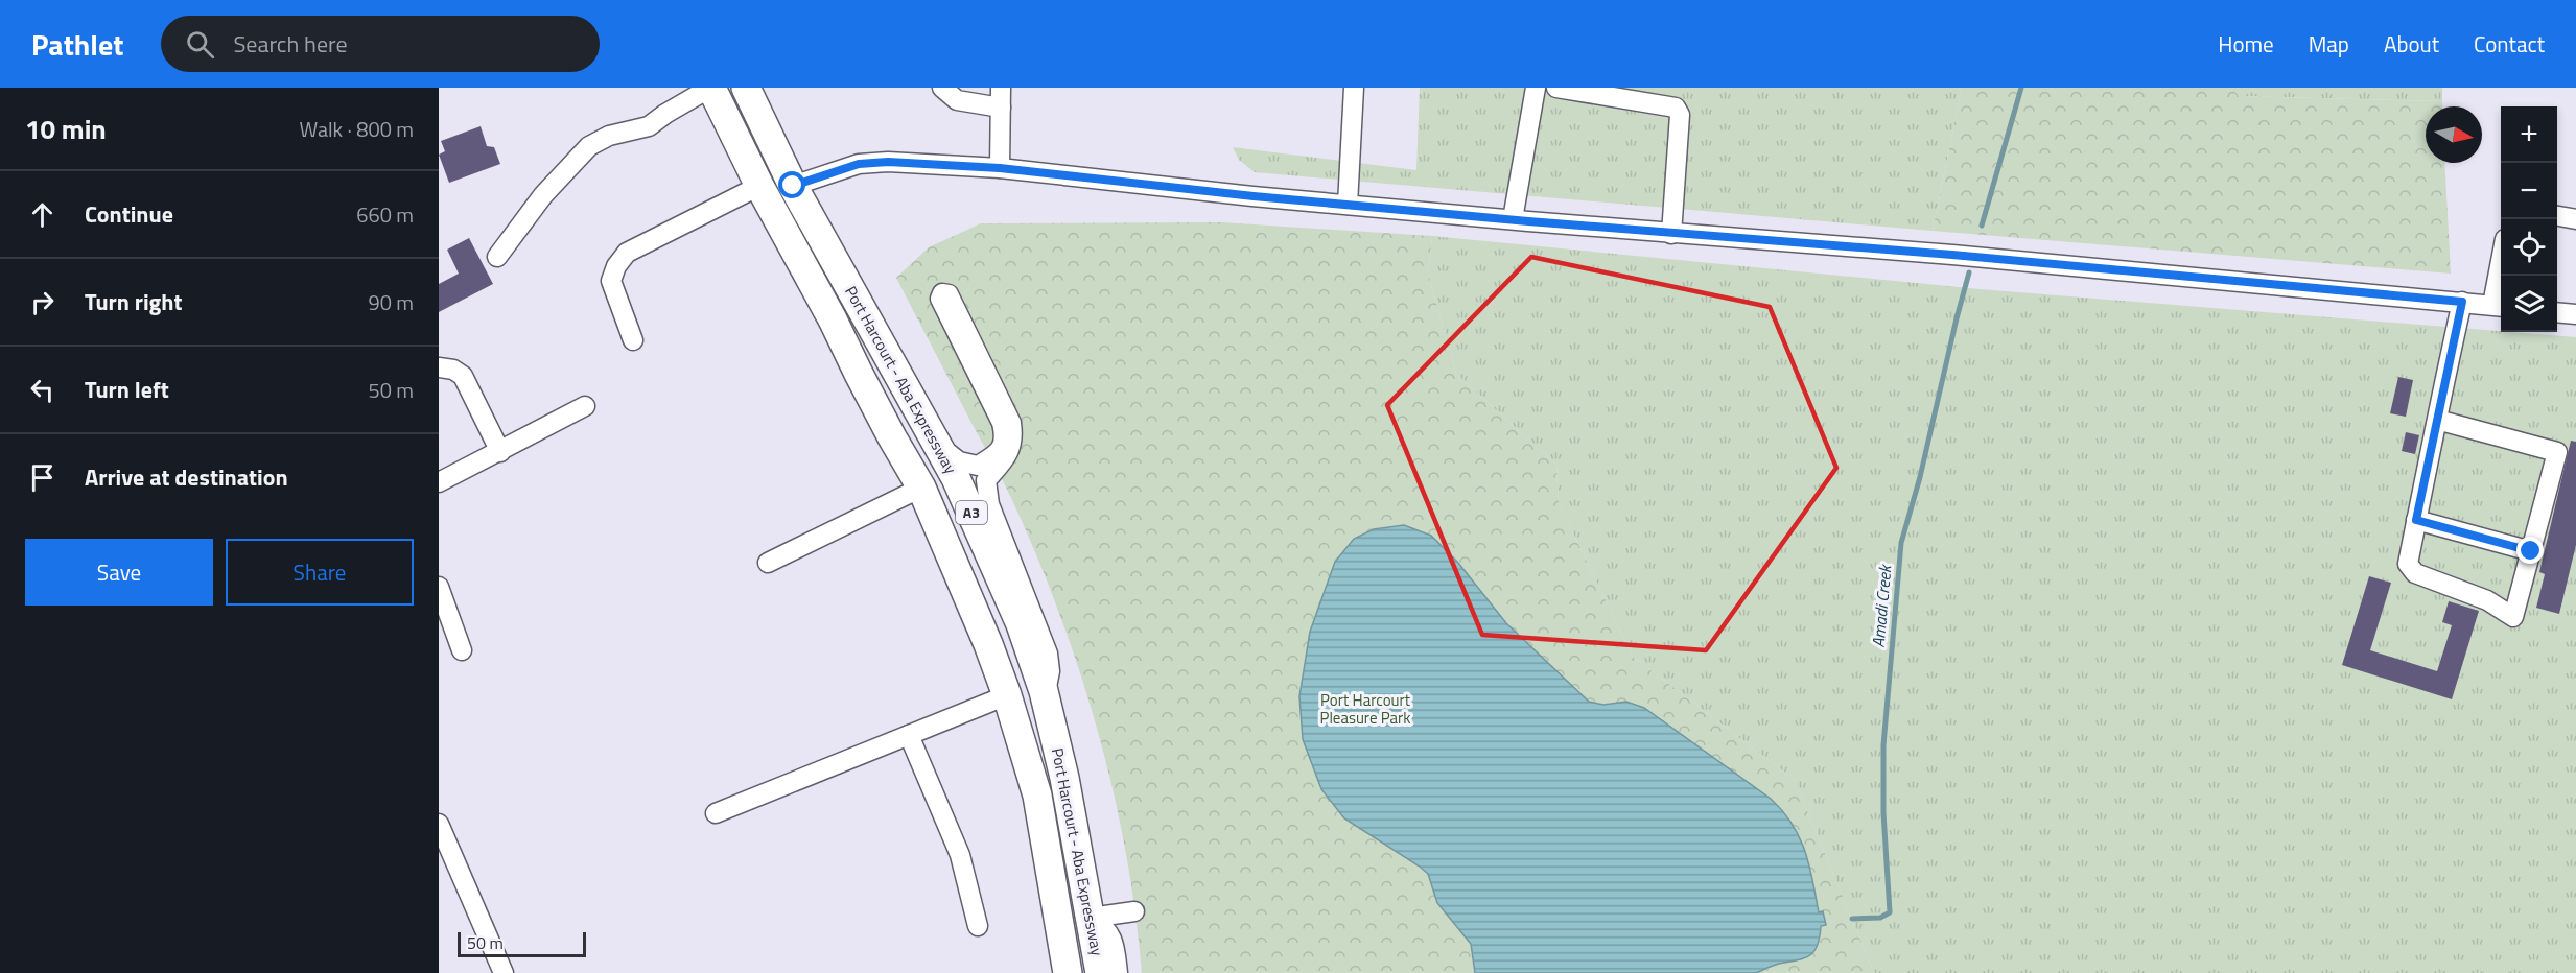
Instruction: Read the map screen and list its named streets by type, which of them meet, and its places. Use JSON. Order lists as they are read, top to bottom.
{
  "streets": {
    "highway": ["Port Harcourt - Aba Expressway", "A3"]
  },
  "water": ["Amadi Creek"],
  "parks": ["Port Harcourt Pleasure Park"],
  "scale_bar": "50 m",
  "north": "right",
  "page": {
    "header": "Pathlet",
    "search": "Search here",
    "nav": [
      "Home",
      "Map",
      "About",
      "Contact"
    ],
    "heading": ["10 min", "Walk · 800 m"],
    "map_buttons": ["+", "−"],
    "list": [
      ["Continue", "660 m"],
      ["Turn right", "90 m"],
      ["Turn left", "50 m"],
      "Arrive at destination"
    ],
    "buttons": ["Save", "Share"],
    "scale": "50 m"
  }
}
